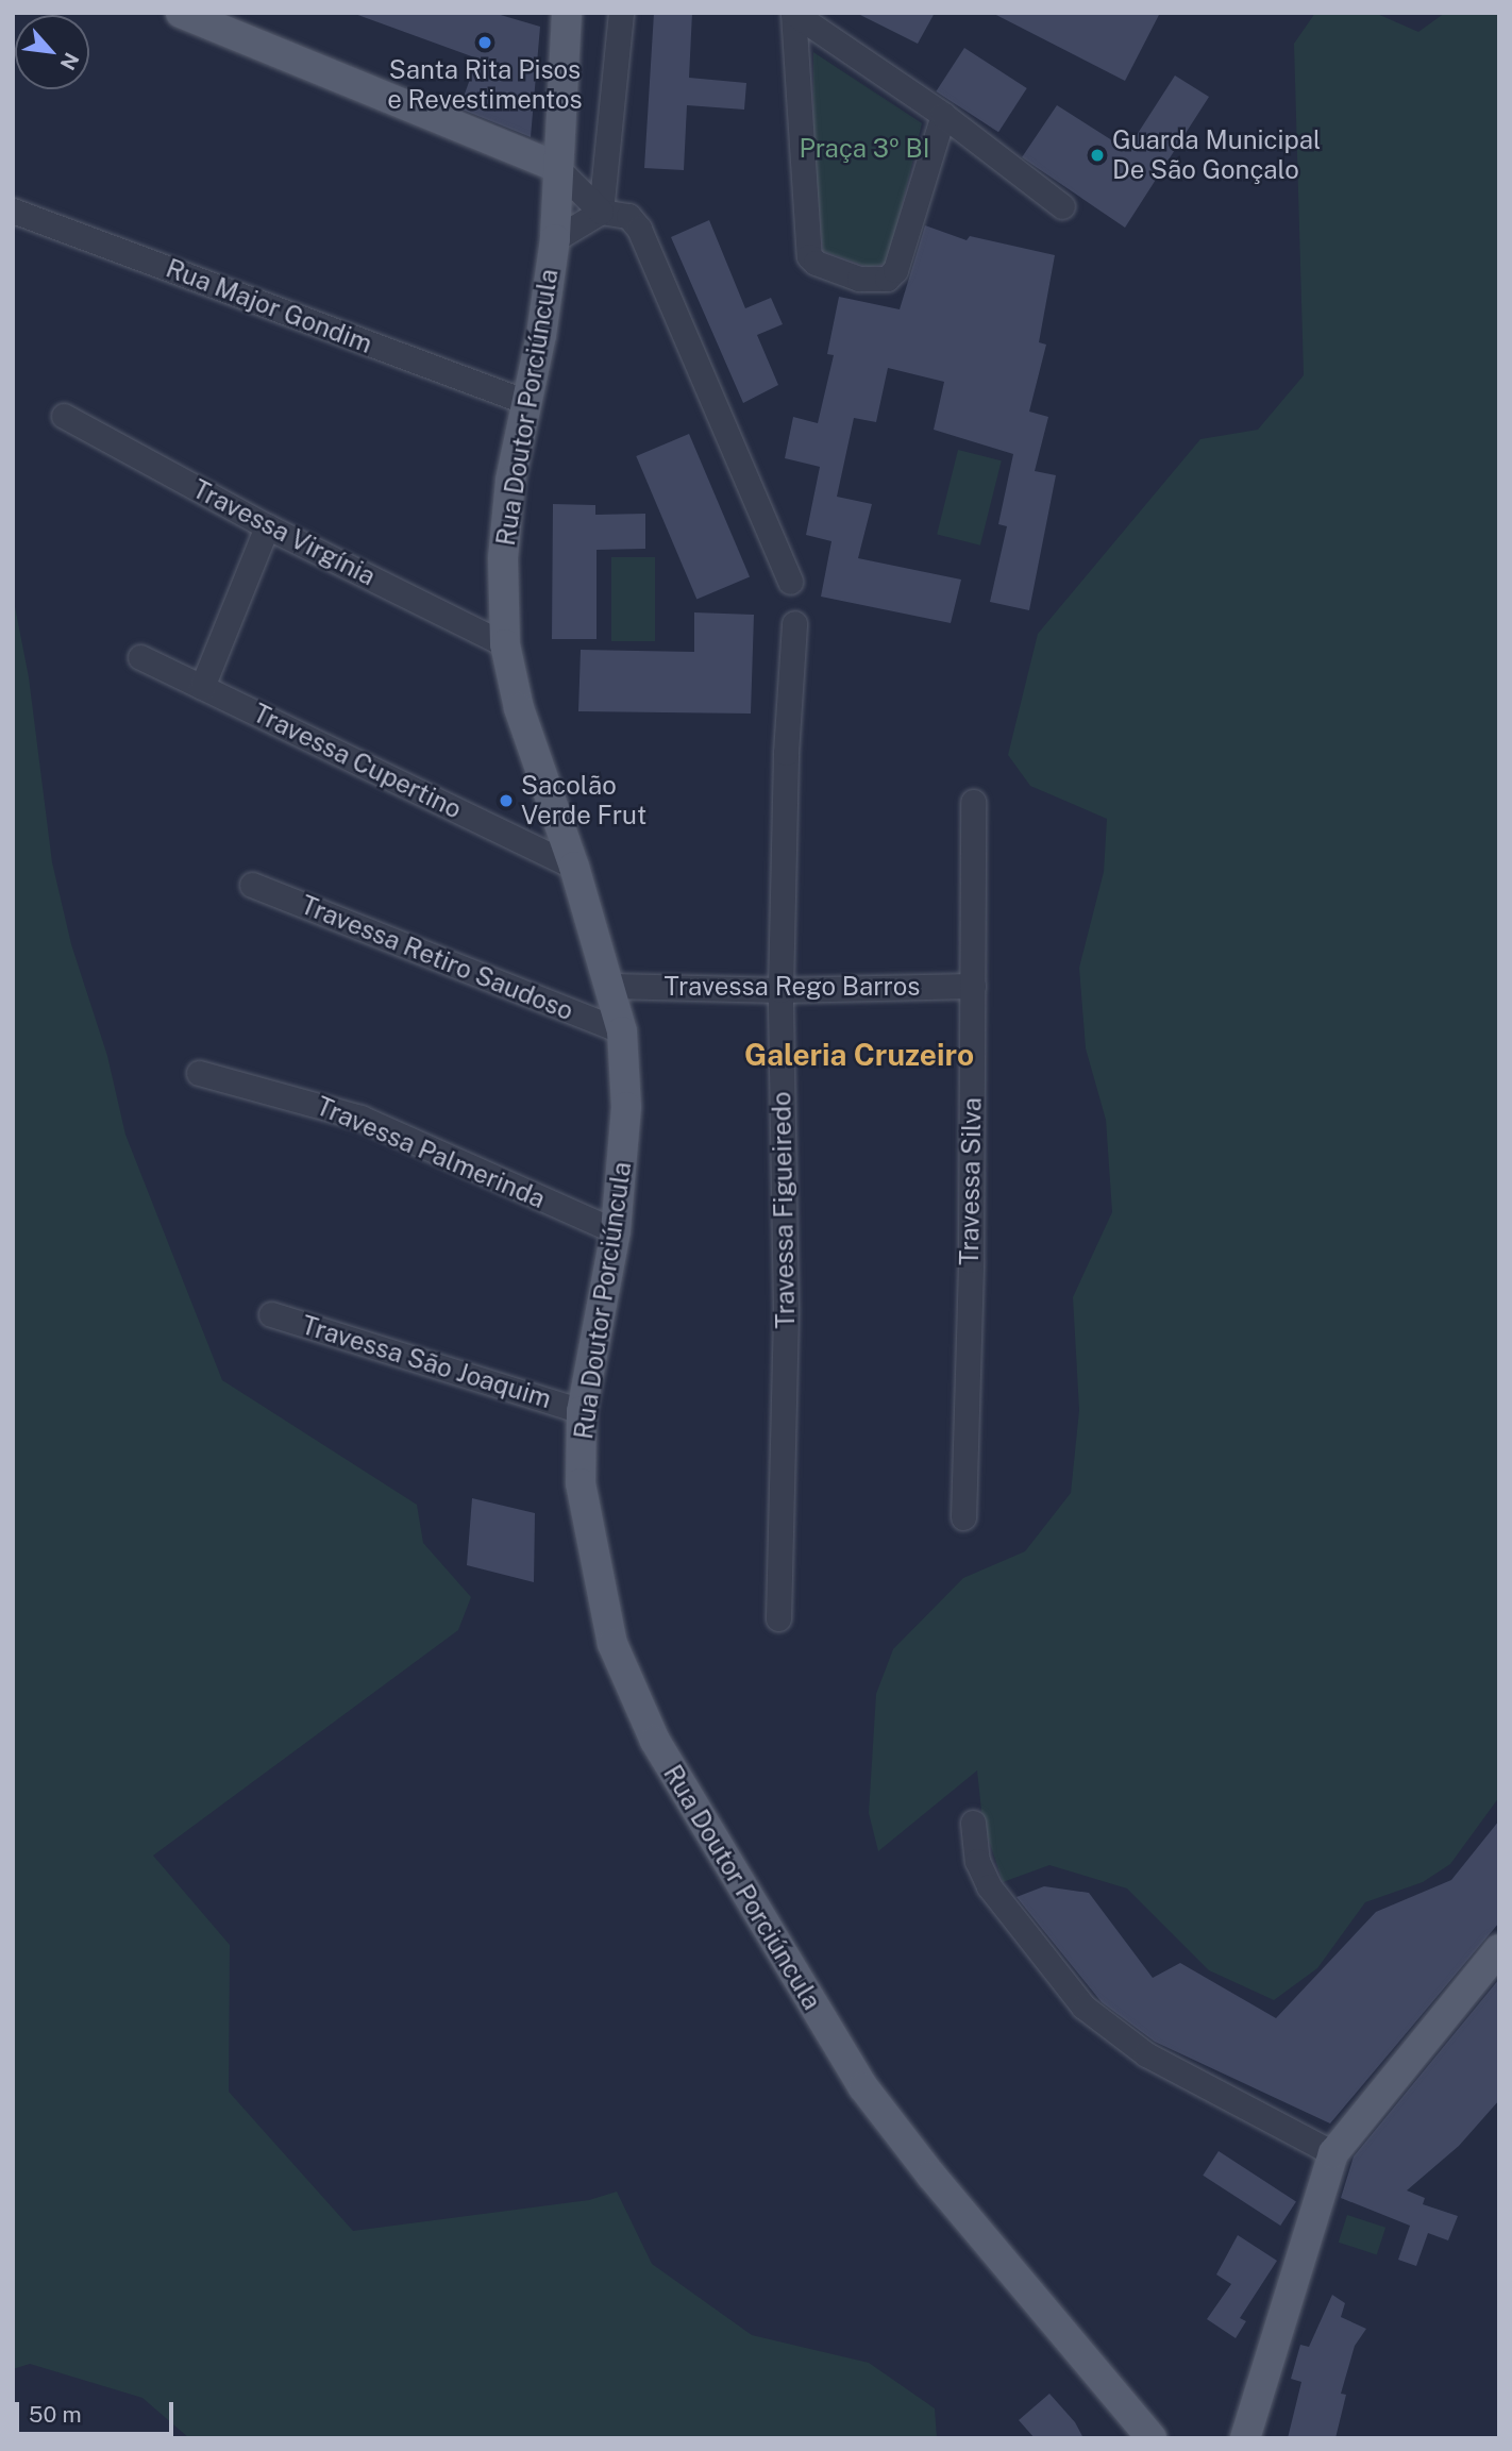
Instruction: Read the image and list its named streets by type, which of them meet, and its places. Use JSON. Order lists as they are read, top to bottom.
{
  "streets": {
    "main road": ["Rua Doutor Porciúncula"],
    "street": [
      "Rua Major Gondim",
      "Travessa Virgínia",
      "Travessa Cupertino",
      "Travessa Retiro Saudoso",
      "Travessa Rego Barros",
      "Travessa Palmerinda",
      "Travessa Silva",
      "Travessa Figueiredo",
      "Travessa São Joaquim"
    ]
  },
  "crossings": [
    ["Rua Major Gondim", "Rua Doutor Porciúncula"],
    ["Rua Doutor Porciúncula", "Travessa Virgínia"],
    ["Rua Doutor Porciúncula", "Travessa Cupertino"],
    ["Rua Doutor Porciúncula", "Travessa Retiro Saudoso"],
    ["Rua Doutor Porciúncula", "Travessa Rego Barros"],
    ["Rua Doutor Porciúncula", "Travessa Palmerinda"],
    ["Rua Doutor Porciúncula", "Travessa São Joaquim"],
    ["Travessa Rego Barros", "Travessa Silva"],
    ["Travessa Rego Barros", "Travessa Figueiredo"]
  ],
  "districts": ["Galeria Cruzeiro"],
  "parks": ["Praça 3º BI"],
  "places": ["Santa Rita Pisos e Revestimentos", "Guarda Municipal De São Gonçalo", "Sacolão Verde Frut"],
  "scale_bar": "50 m",
  "north": "bottom right"
}
